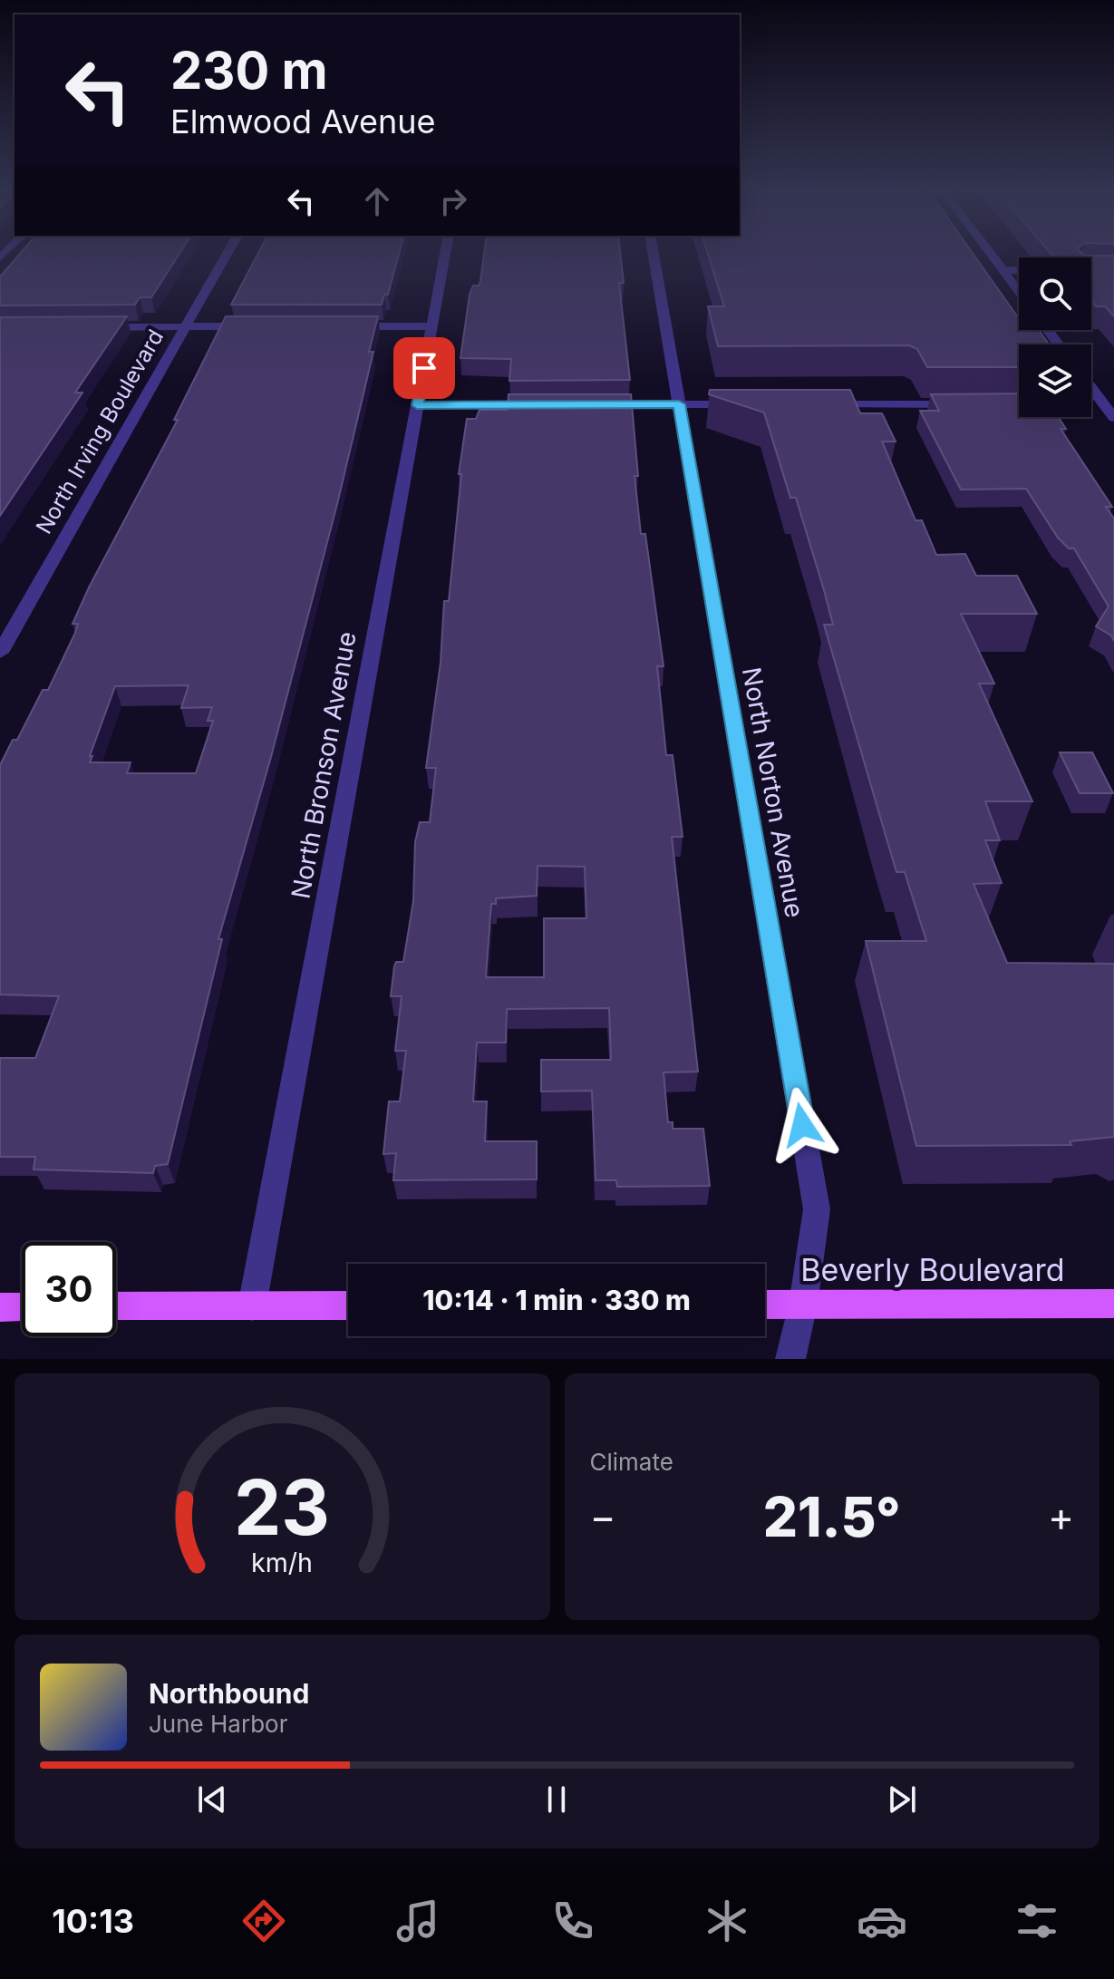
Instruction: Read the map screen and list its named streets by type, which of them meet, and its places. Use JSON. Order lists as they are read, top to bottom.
{
  "streets": {
    "main road": ["Beverly Boulevard"],
    "street": ["North Irving Boulevard", "North Bronson Avenue", "North Norton Avenue"]
  },
  "crossings": [
    ["North Norton Avenue", "Beverly Boulevard"]
  ],
  "page": {
    "turn": ["230 m", "Elmwood Avenue"],
    "limit": "30",
    "trip": "10:14 · 1 min · 330 m",
    "tile": "Climate",
    "heat": ["−", "21.5°", "+"],
    "song": ["Northbound", "June Harbor"],
    "tabs": "10:13",
    "gauge": ["23", "km/h"]
  }
}
